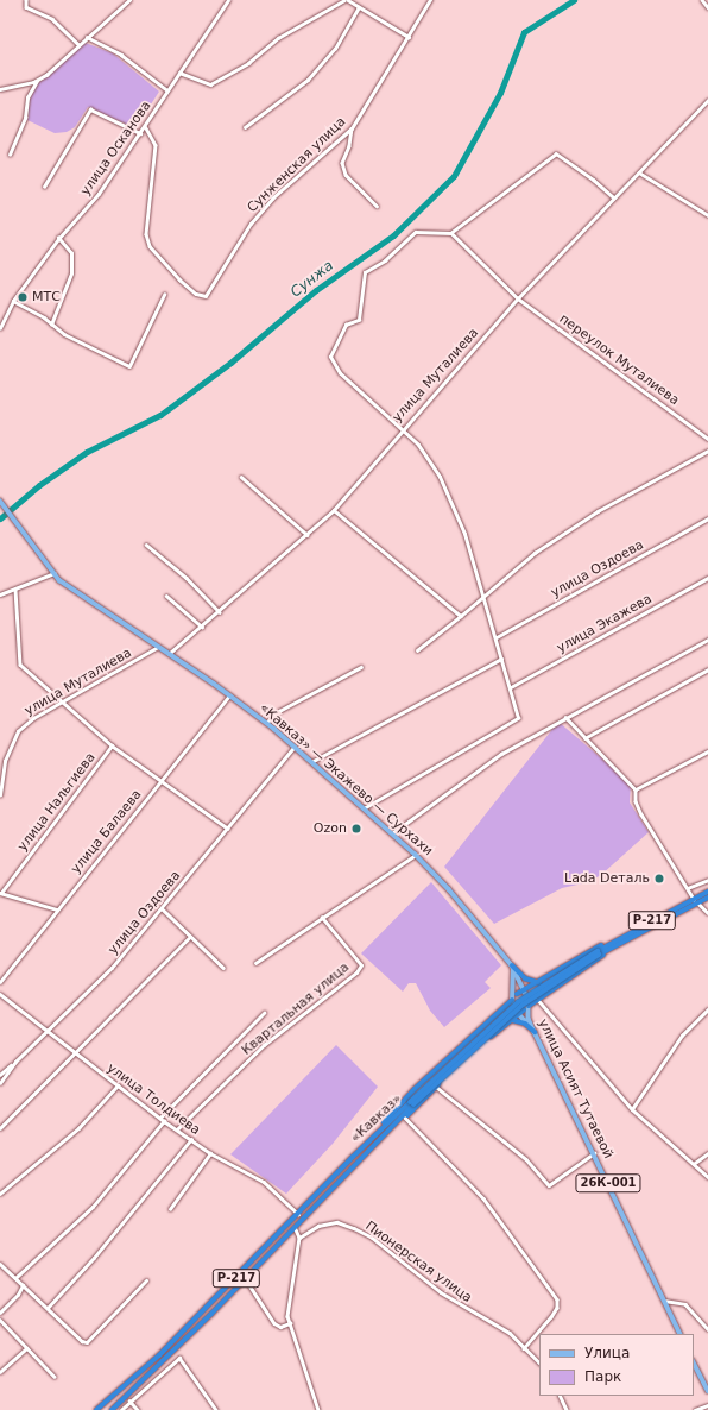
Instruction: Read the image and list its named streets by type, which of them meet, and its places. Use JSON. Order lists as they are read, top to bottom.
{
  "streets": {
    "highway": ["Р-217", "«Кавказ»"],
    "main road": ["«Кавказ» — Экажево — Сурхахи", "улица Асият Тутаевой", "26К-001"],
    "street": [
      "улица Осканова",
      "Сунженская улица",
      "переулок Муталиева",
      "улица Муталиева",
      "улица Оздоева",
      "улица Экажева",
      "улица Нальгиева",
      "улица Балаева",
      "Квартальная улица",
      "улица Толдиева",
      "Пионерская улица"
    ]
  },
  "crossings": [
    ["улица Осканова", "Сунженская улица"],
    ["переулок Муталиева", "улица Муталиева"],
    ["улица Муталиева", "«Кавказ» — Экажево — Сурхахи"],
    ["улица Оздоева", "«Кавказ» — Экажево — Сурхахи"],
    ["улица Оздоева", "улица Толдиева"],
    ["«Кавказ» — Экажево — Сурхахи", "улица Балаева"],
    ["«Кавказ» — Экажево — Сурхахи", "улица Асият Тутаевой"],
    ["Р-217", "«Кавказ»"],
    ["Квартальная улица", "улица Толдиева"],
    ["улица Асият Тутаевой", "«Кавказ»"],
    ["улица Толдиева", "«Кавказ»"]
  ],
  "water": ["Сунжа"],
  "places": ["МТС", "Ozon", "Lada Dеталь"],
  "legend": ["Улица", "Парк"]
}
